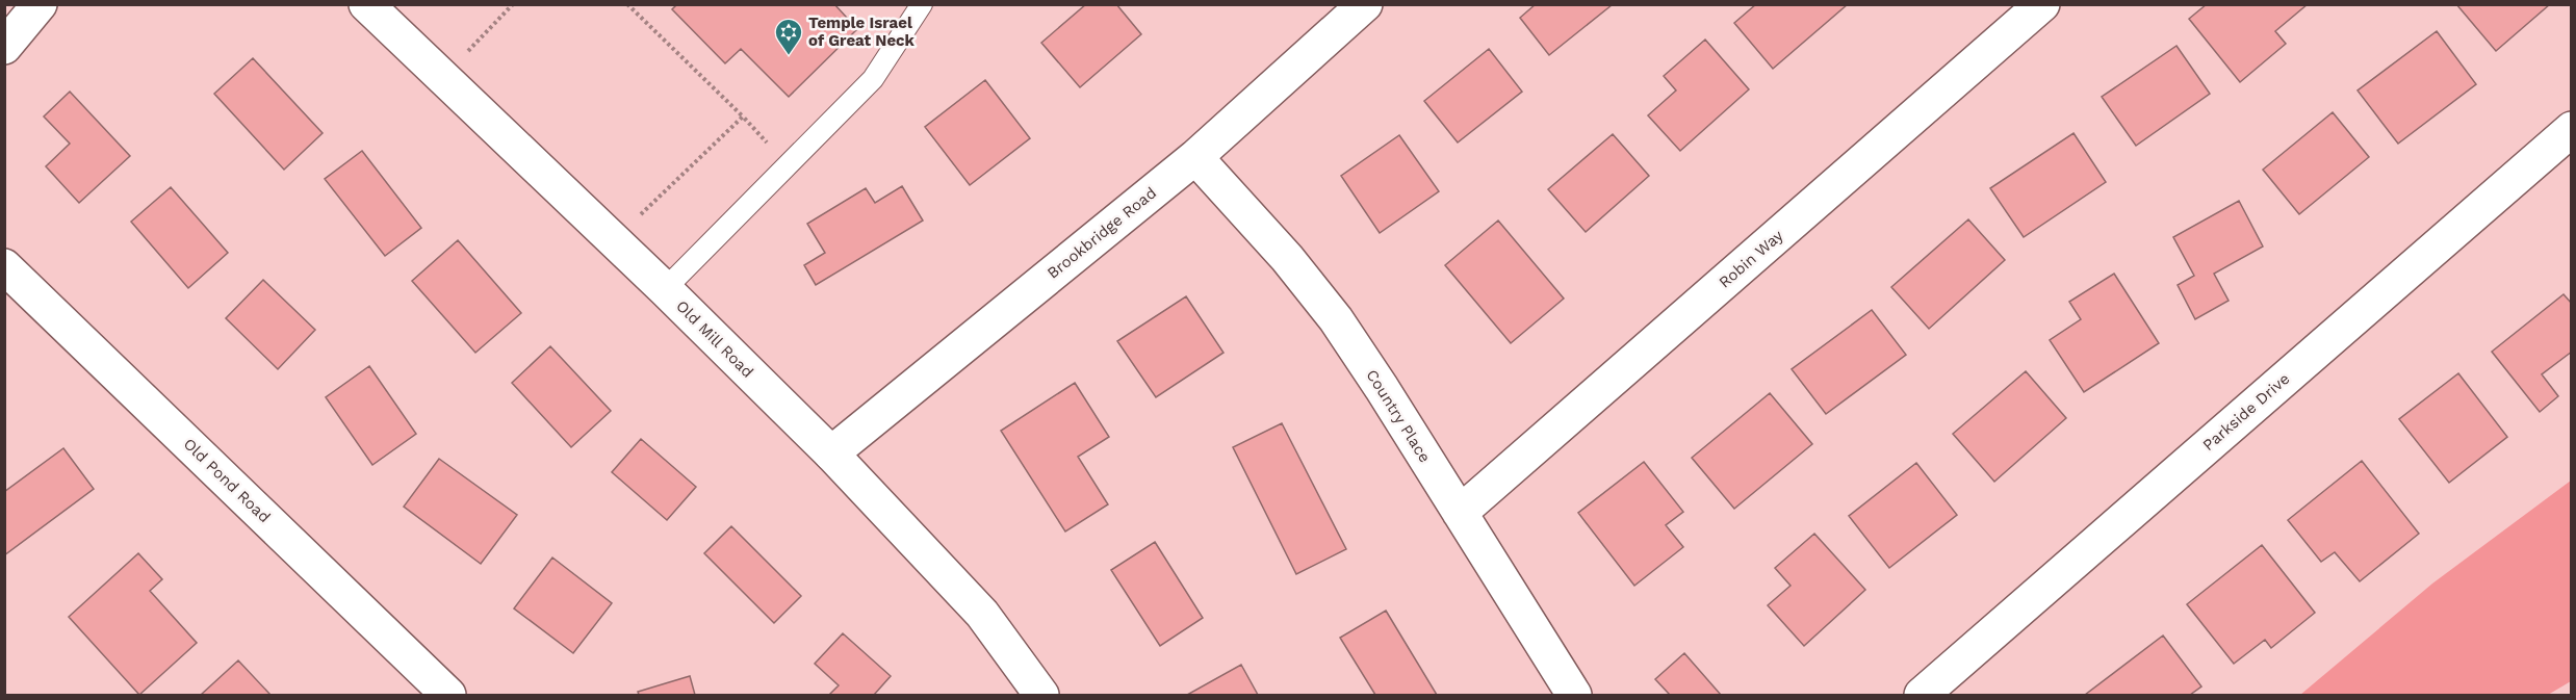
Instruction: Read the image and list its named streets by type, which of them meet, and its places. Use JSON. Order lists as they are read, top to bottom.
{
  "streets": {
    "street": [
      "Brookbridge Road",
      "Robin Way",
      "Old Mill Road",
      "Parkside Drive",
      "Country Place",
      "Old Pond Road"
    ]
  },
  "crossings": [
    ["Brookbridge Road", "Old Mill Road"],
    ["Brookbridge Road", "Country Place"],
    ["Robin Way", "Country Place"]
  ],
  "places": {
    "synagogue": ["Temple Israel of Great Neck"]
  }
}
